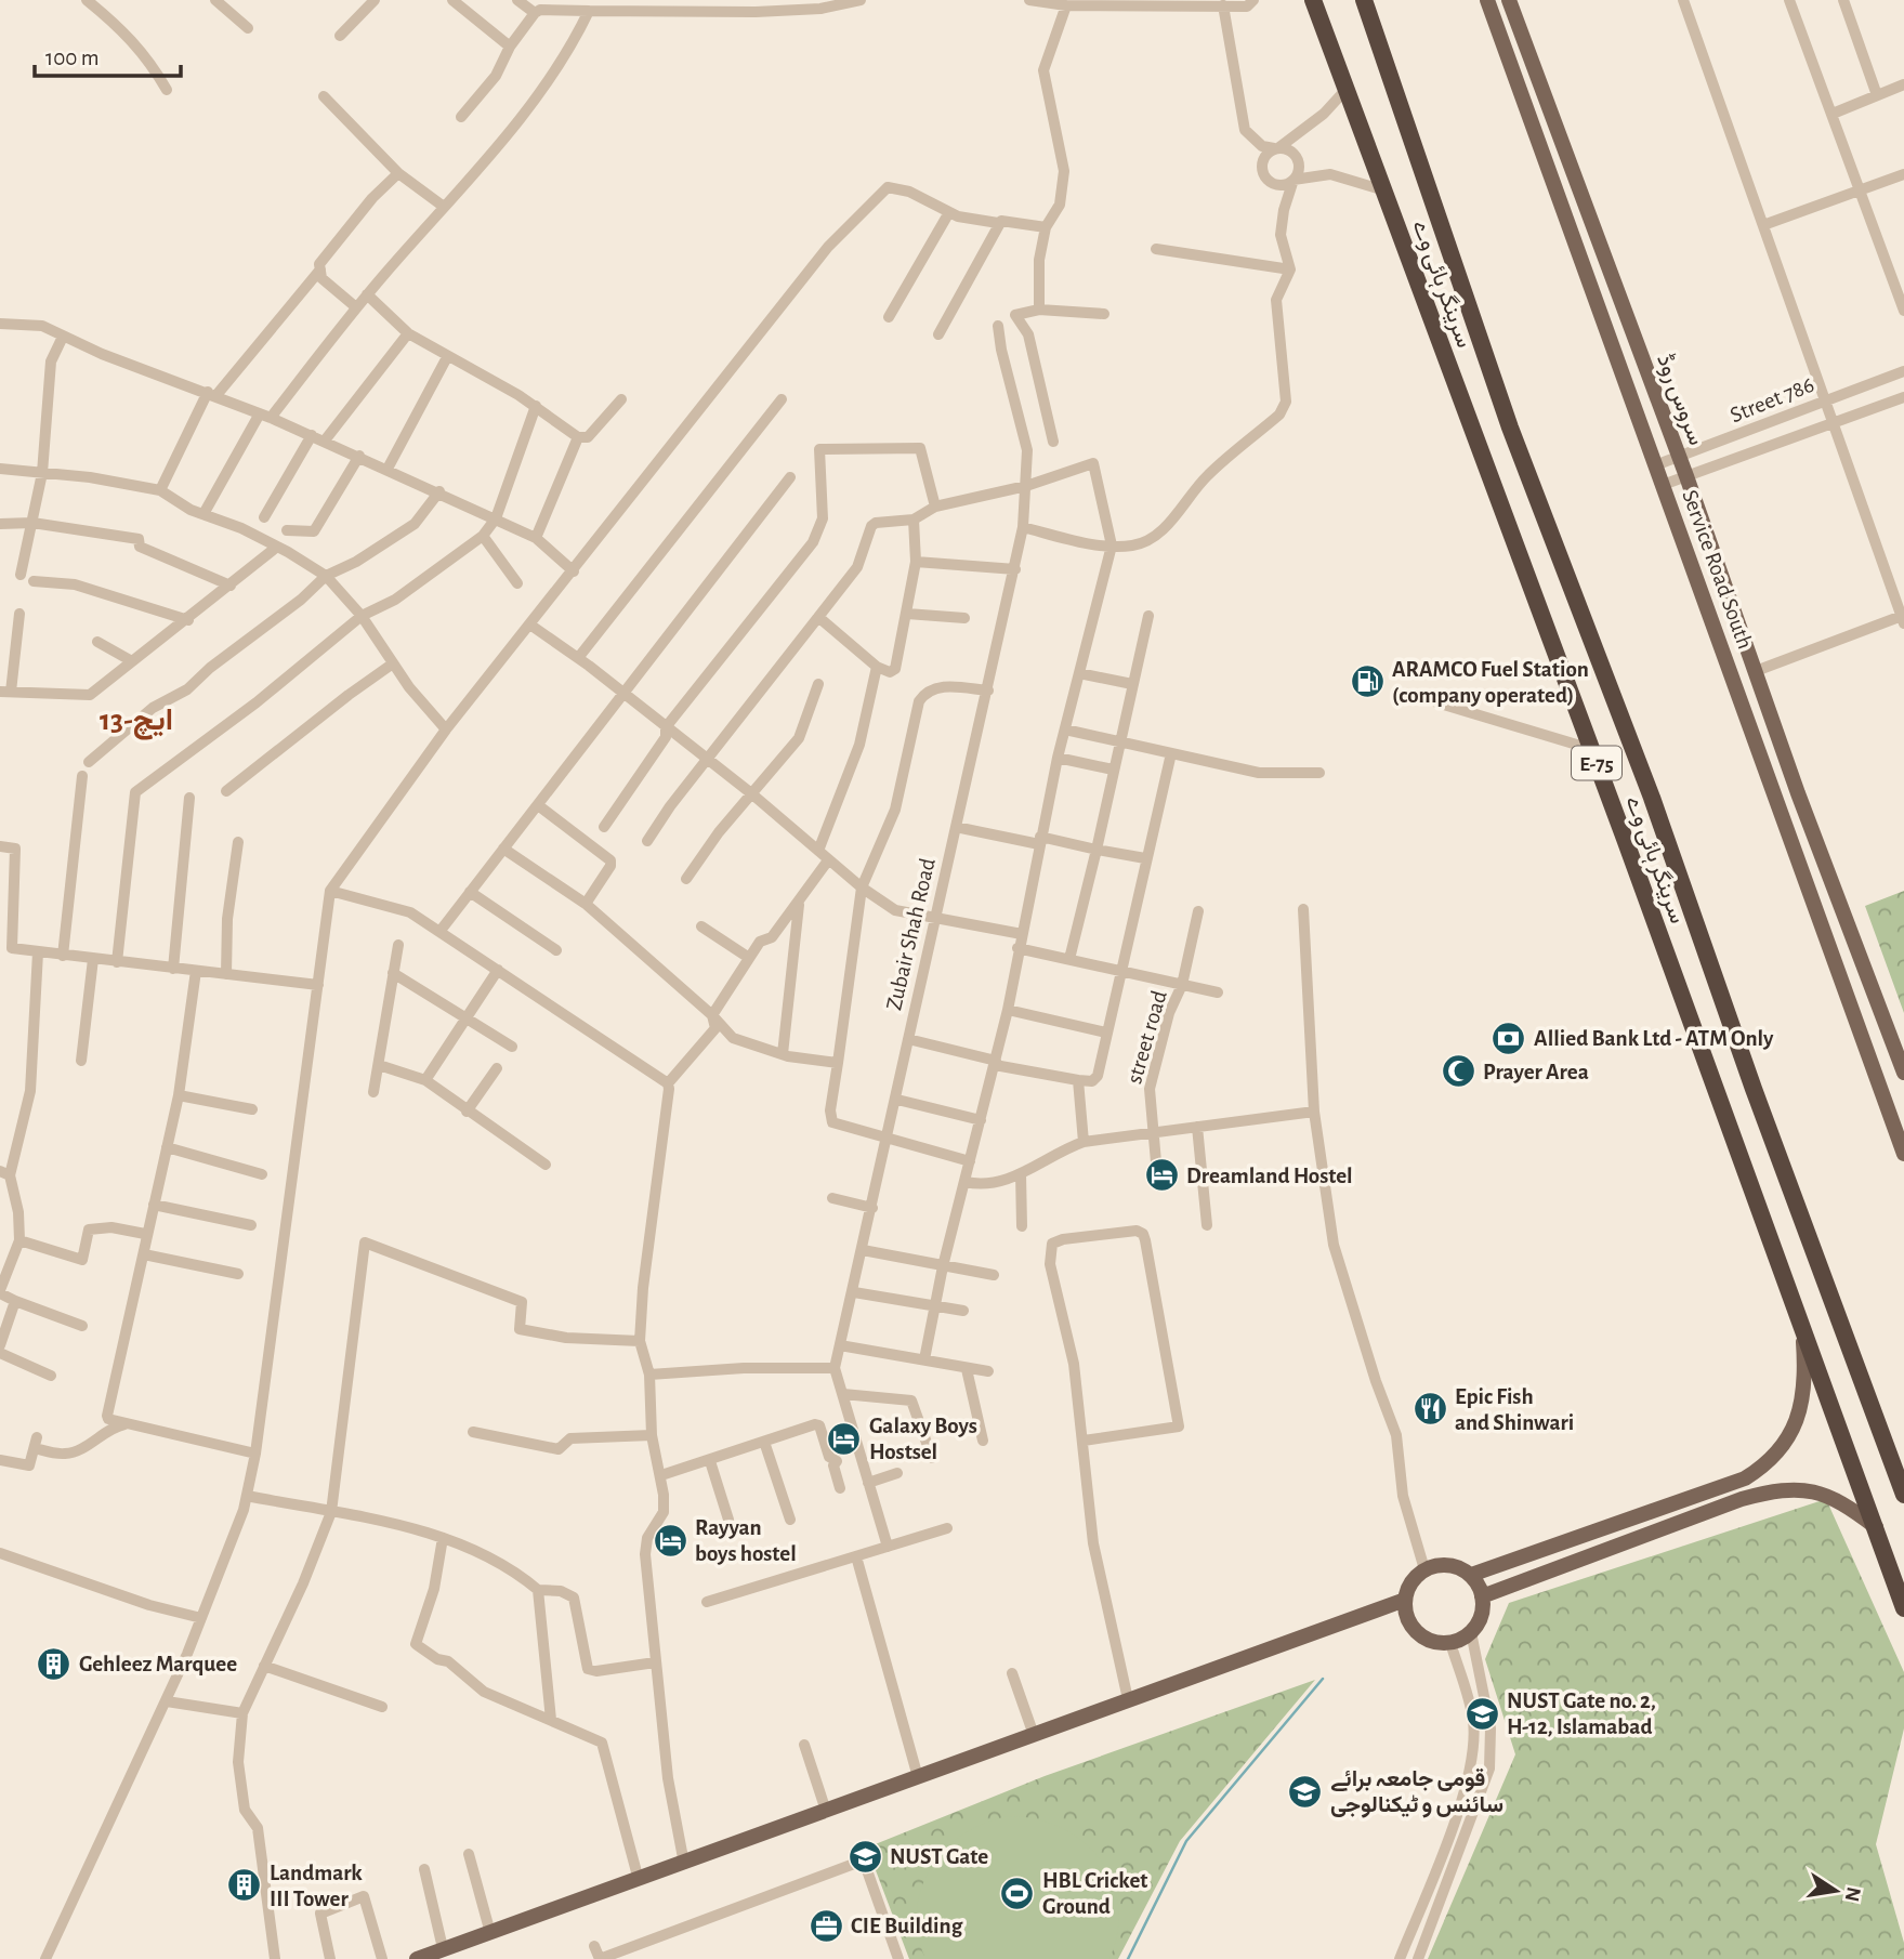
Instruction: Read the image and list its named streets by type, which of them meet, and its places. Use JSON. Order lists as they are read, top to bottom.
{
  "streets": {
    "highway": ["سرینگر ہائی وے", "E-75"],
    "main road": ["سروس روڈ", "Service Road South"],
    "street": ["Street 786", "Zubair Shah Road", "street road"]
  },
  "crossings": [
    ["سروس روڈ", "Street 786"],
    ["Street 786", "Service Road South"]
  ],
  "districts": ["ایچ-13"],
  "places": {
    "fuel station": ["ARAMCO Fuel Station (company operated)"],
    "bank": ["Allied Bank Ltd - ATM Only"],
    "mosque": ["Prayer Area"],
    "hotel": ["Dreamland Hostel", "Galaxy Boys Hostsel", "Rayyan boys hostel"],
    "restaurant": ["Epic Fish and Shinwari"],
    "building": ["Gehleez Marquee", "Landmark III Tower"],
    "school or university": ["NUST Gate no. 2, H-12, Islamabad", "قومی جامعہ برائے سائنس و ٹیکنالوجی", "NUST Gate"],
    "sports": ["HBL Cricket Ground"],
    "office": ["CIE Building"]
  },
  "scale_bar": "100 m",
  "north": "right"
}
